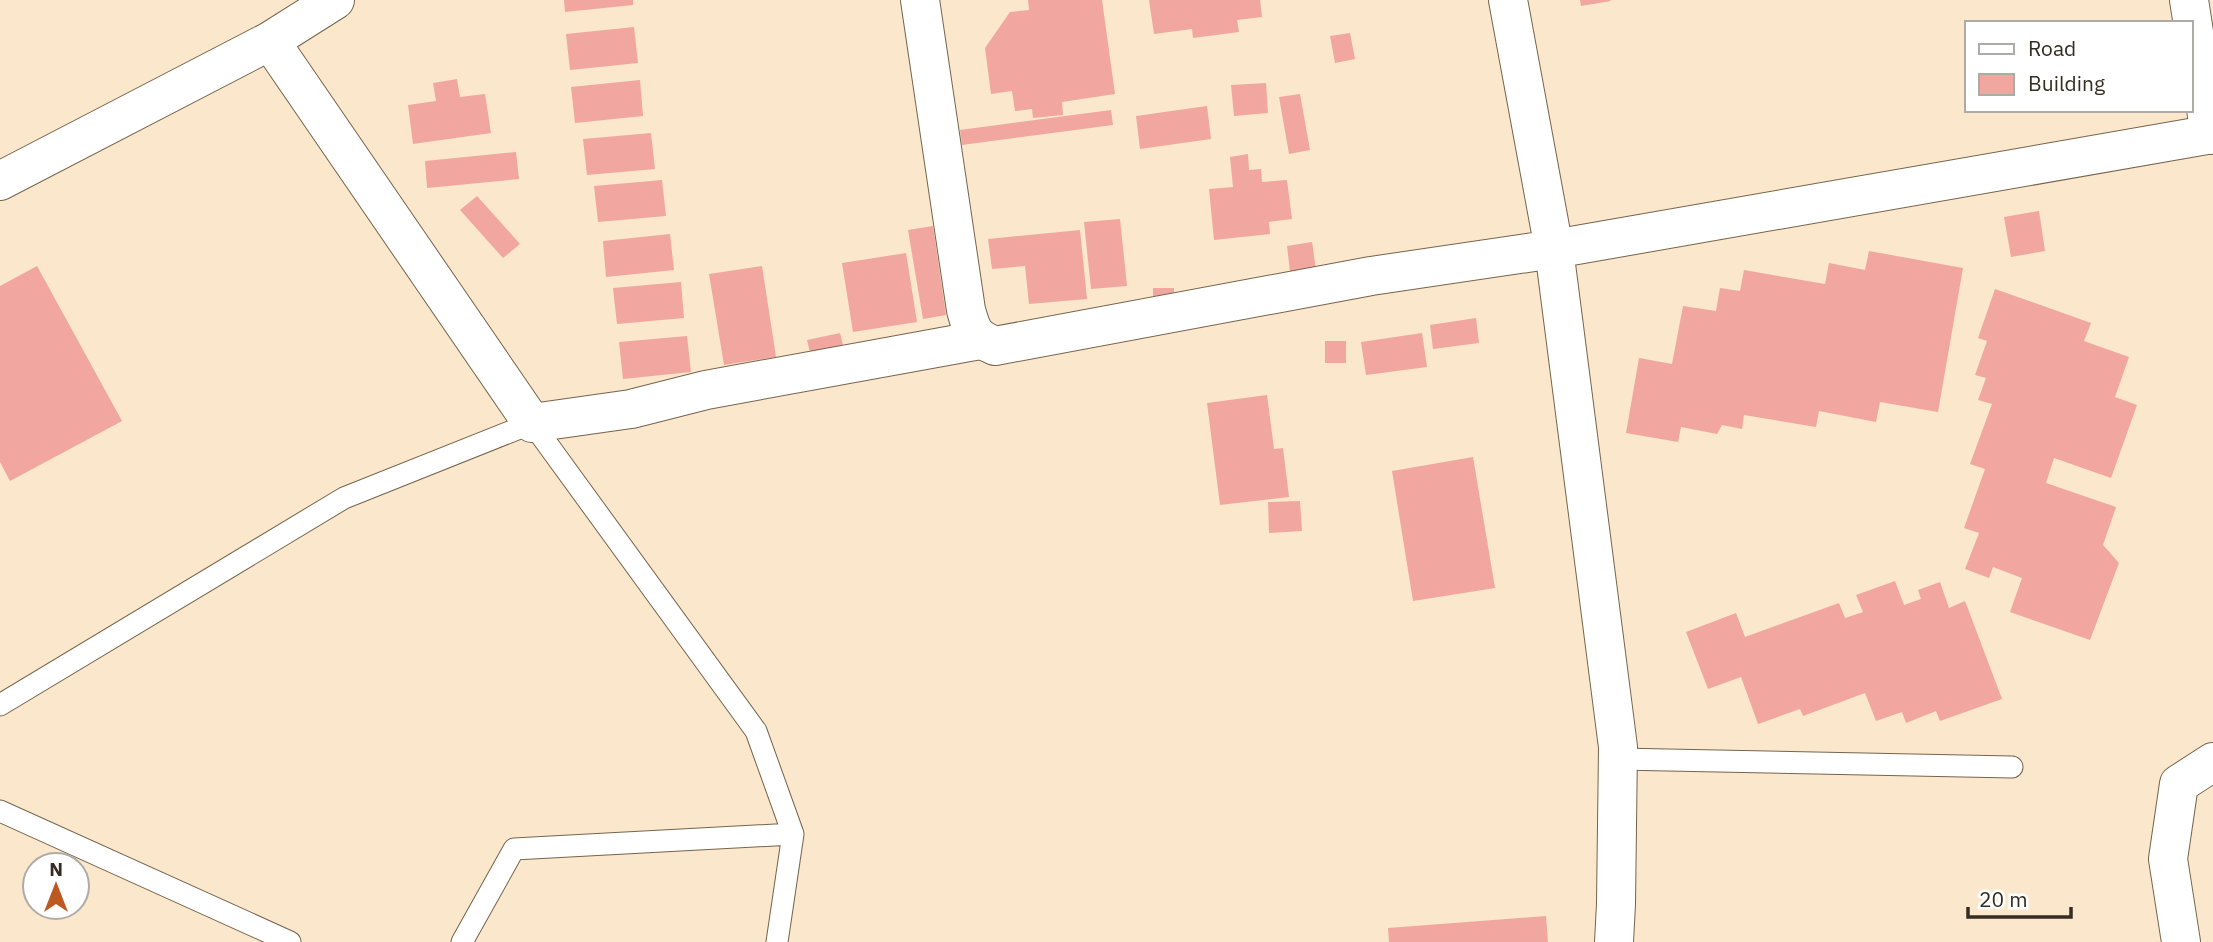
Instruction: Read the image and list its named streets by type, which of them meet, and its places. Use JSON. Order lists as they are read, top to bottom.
{
  "legend": ["Road", "Building"],
  "scale_bar": "20 m",
  "north": "top"
}
